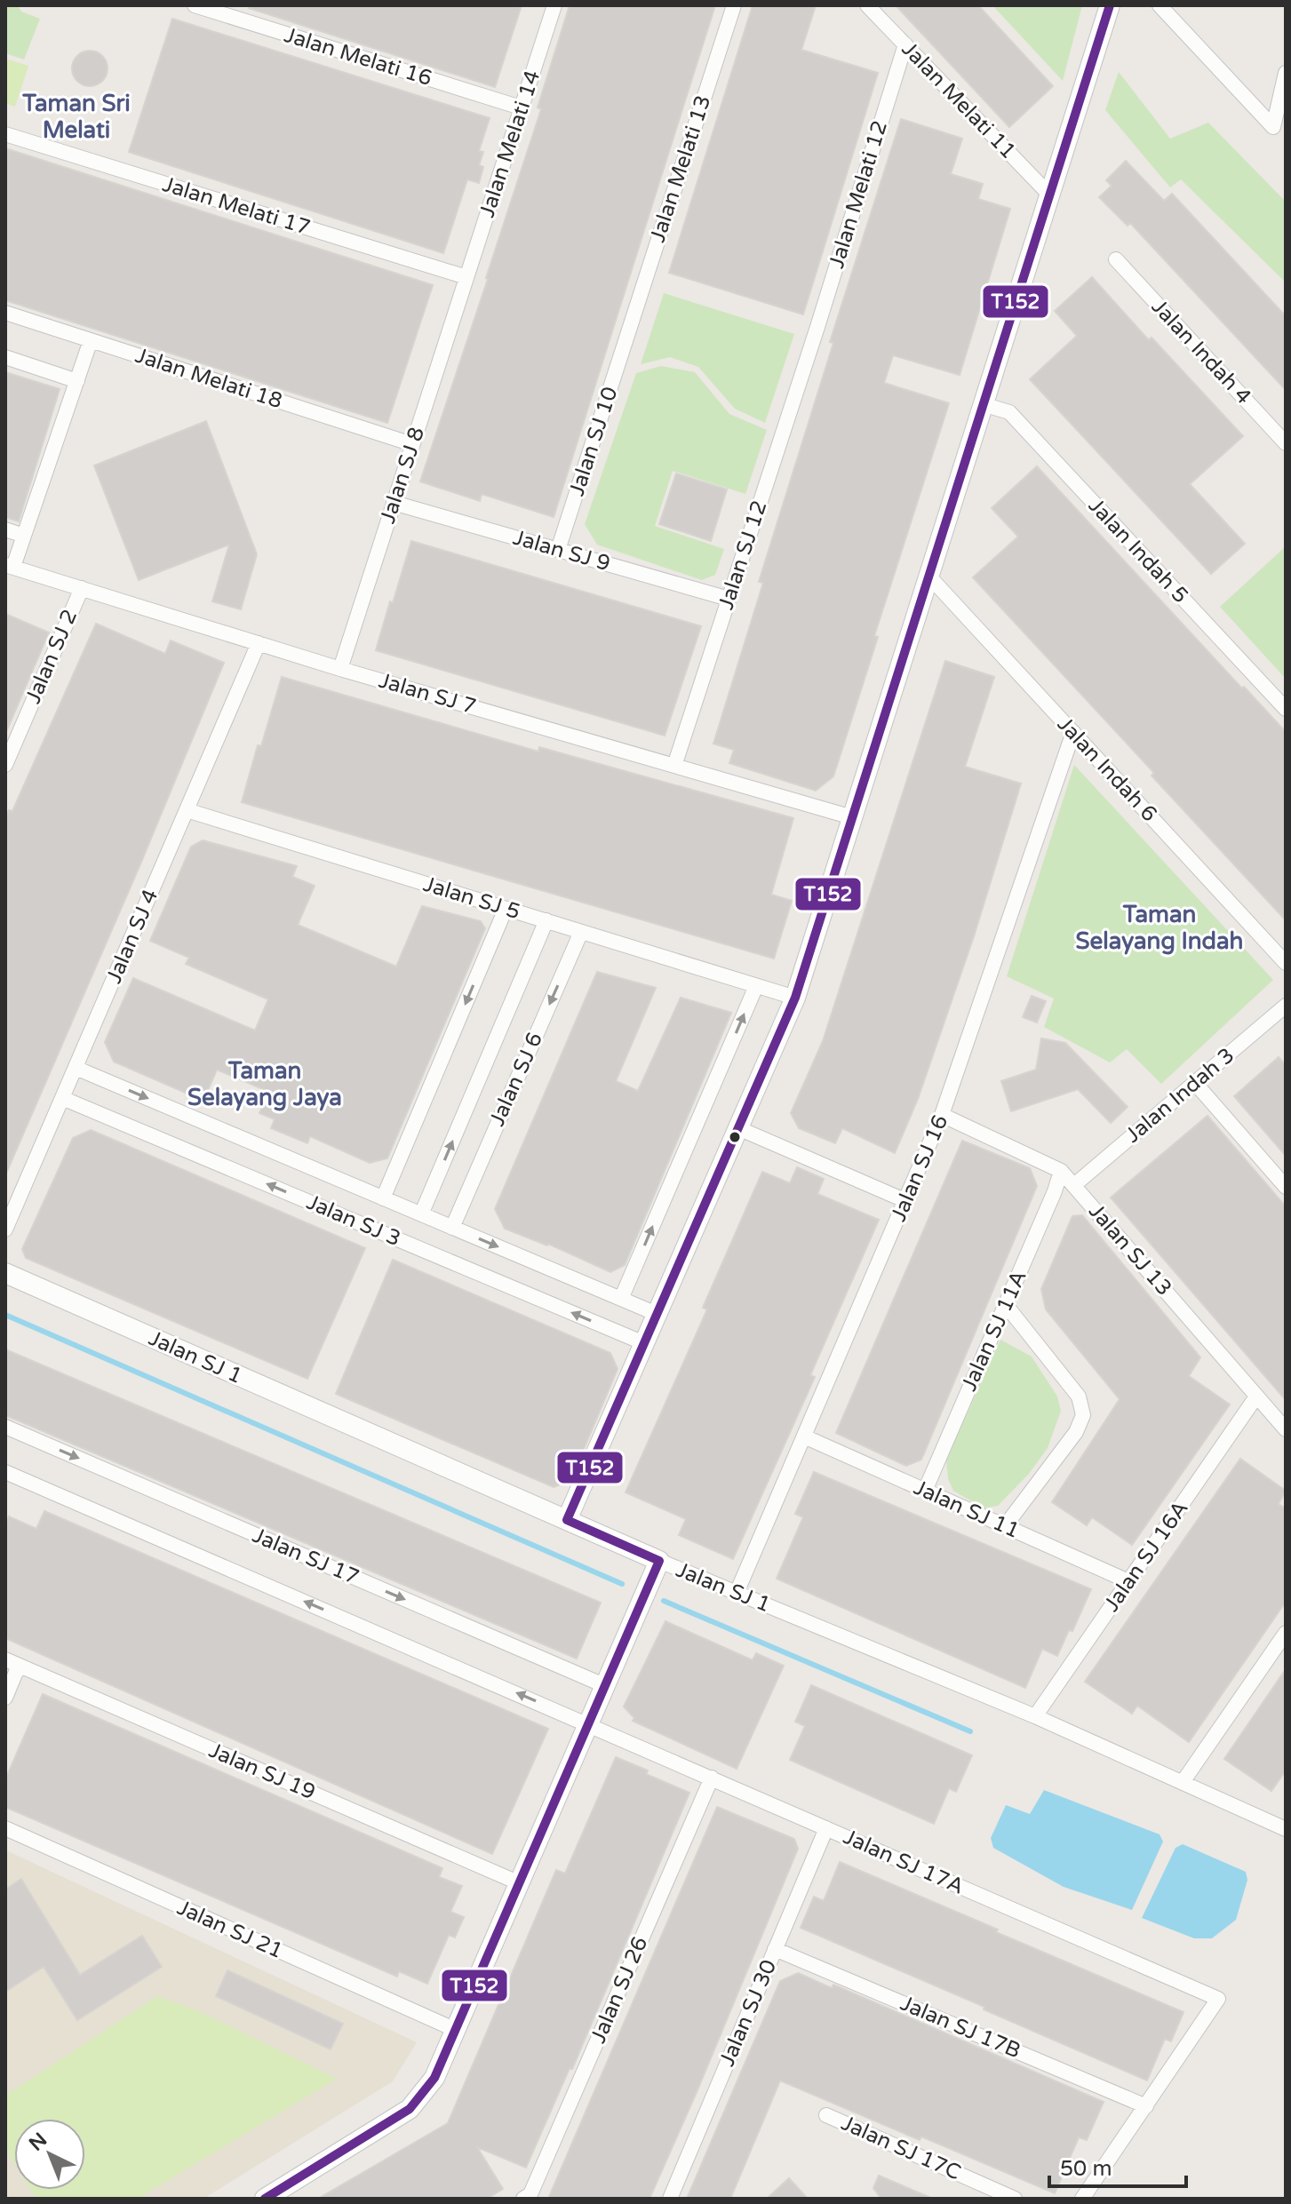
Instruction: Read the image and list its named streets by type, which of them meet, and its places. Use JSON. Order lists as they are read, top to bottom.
{
  "streets": {
    "street": [
      "Jalan Melati 16",
      "Jalan Melati 11",
      "Jalan Melati 14",
      "Jalan Melati 13",
      "Jalan Melati 12",
      "Jalan Melati 17",
      "Jalan Indah 4",
      "Jalan Melati 18",
      "Jalan SJ 10",
      "Jalan SJ 8",
      "Jalan SJ 9",
      "Jalan Indah 5",
      "Jalan SJ 12",
      "Jalan SJ 2",
      "Jalan SJ 7",
      "Jalan Indah 6",
      "Jalan SJ 5",
      "Jalan SJ 4",
      "Jalan SJ 6",
      "Jalan Indah 3",
      "Jalan SJ 16",
      "Jalan SJ 3",
      "Jalan SJ 13",
      "Jalan SJ 11A",
      "Jalan SJ 1",
      "Jalan SJ 11",
      "Jalan SJ 17",
      "Jalan SJ 16A",
      "Jalan SJ 19",
      "Jalan SJ 17A",
      "Jalan SJ 21",
      "Jalan SJ 26",
      "Jalan SJ 30",
      "Jalan SJ 17B",
      "Jalan SJ 17C"
    ]
  },
  "crossings": [
    ["Jalan Melati 16", "Jalan Melati 14"],
    ["Jalan Melati 11", "Jalan Melati 12"],
    ["Jalan Melati 14", "Jalan Melati 17"],
    ["Jalan Melati 14", "Jalan SJ 8"],
    ["Jalan Melati 13", "Jalan SJ 10"],
    ["Jalan Melati 12", "Jalan SJ 12"],
    ["Jalan Melati 17", "Jalan SJ 8"],
    ["Jalan Melati 18", "Jalan SJ 8"],
    ["Jalan SJ 10", "Jalan SJ 9"],
    ["Jalan SJ 8", "Jalan SJ 9"],
    ["Jalan SJ 8", "Jalan SJ 7"],
    ["Jalan SJ 9", "Jalan SJ 12"],
    ["Jalan SJ 12", "Jalan SJ 7"],
    ["Jalan SJ 2", "Jalan SJ 7"],
    ["Jalan SJ 7", "Jalan SJ 4"],
    ["Jalan Indah 6", "Jalan SJ 16"],
    ["Jalan SJ 5", "Jalan SJ 4"],
    ["Jalan SJ 5", "Jalan SJ 6"],
    ["Jalan SJ 4", "Jalan SJ 3"],
    ["Jalan SJ 6", "Jalan SJ 3"],
    ["Jalan Indah 3", "Jalan SJ 13"],
    ["Jalan SJ 16", "Jalan SJ 13"],
    ["Jalan SJ 16", "Jalan SJ 1"],
    ["Jalan SJ 16", "Jalan SJ 11"],
    ["Jalan SJ 13", "Jalan SJ 11A"],
    ["Jalan SJ 13", "Jalan SJ 16A"],
    ["Jalan SJ 11A", "Jalan SJ 11"],
    ["Jalan SJ 1", "Jalan SJ 16A"],
    ["Jalan SJ 11", "Jalan SJ 16A"],
    ["Jalan SJ 17", "Jalan SJ 17A"],
    ["Jalan SJ 17A", "Jalan SJ 26"],
    ["Jalan SJ 17A", "Jalan SJ 30"],
    ["Jalan SJ 17A", "Jalan SJ 17B"],
    ["Jalan SJ 30", "Jalan SJ 17B"]
  ],
  "districts": ["Taman Sri Melati", "Taman Selayang Indah", "Taman Selayang Jaya"],
  "lines": ["transit line T152"],
  "scale_bar": "50 m",
  "north": "top left"
}
